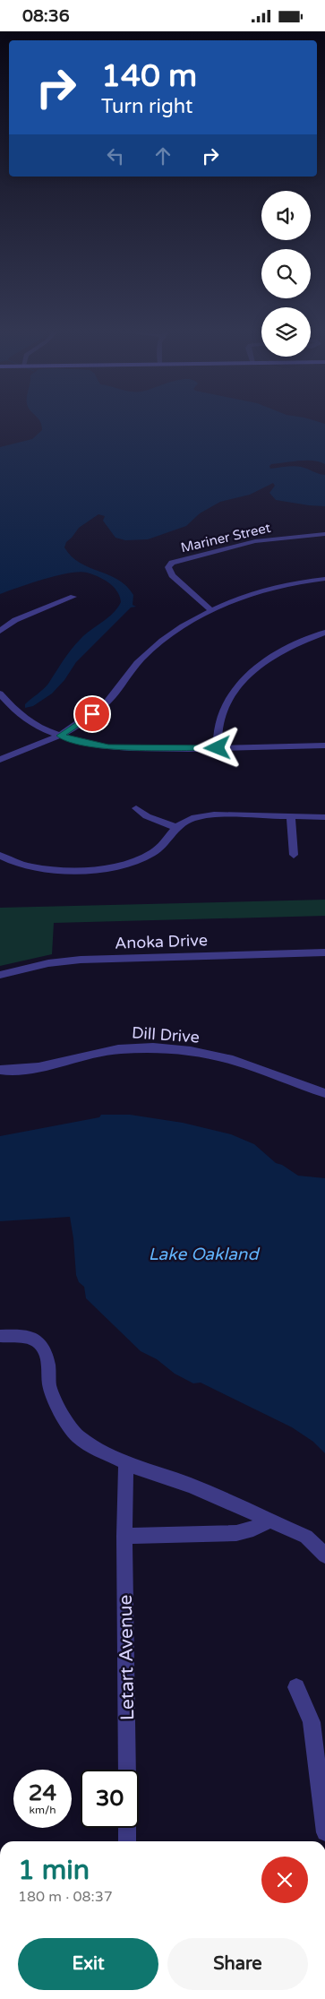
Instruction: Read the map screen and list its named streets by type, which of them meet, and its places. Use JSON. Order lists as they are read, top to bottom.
{
  "streets": {
    "street": [
      "Mariner Street",
      "Anoka Drive",
      "Dill Drive",
      "Letart Avenue"
    ]
  },
  "water": ["Lake Oakland"],
  "page": {
    "status": "08:36",
    "turn": ["140 m", "Turn right"],
    "speed": "24 km/h",
    "limit": "30",
    "heading": ["1 min", "180 m · 08:37"],
    "buttons": ["Exit", "Share"]
  }
}
